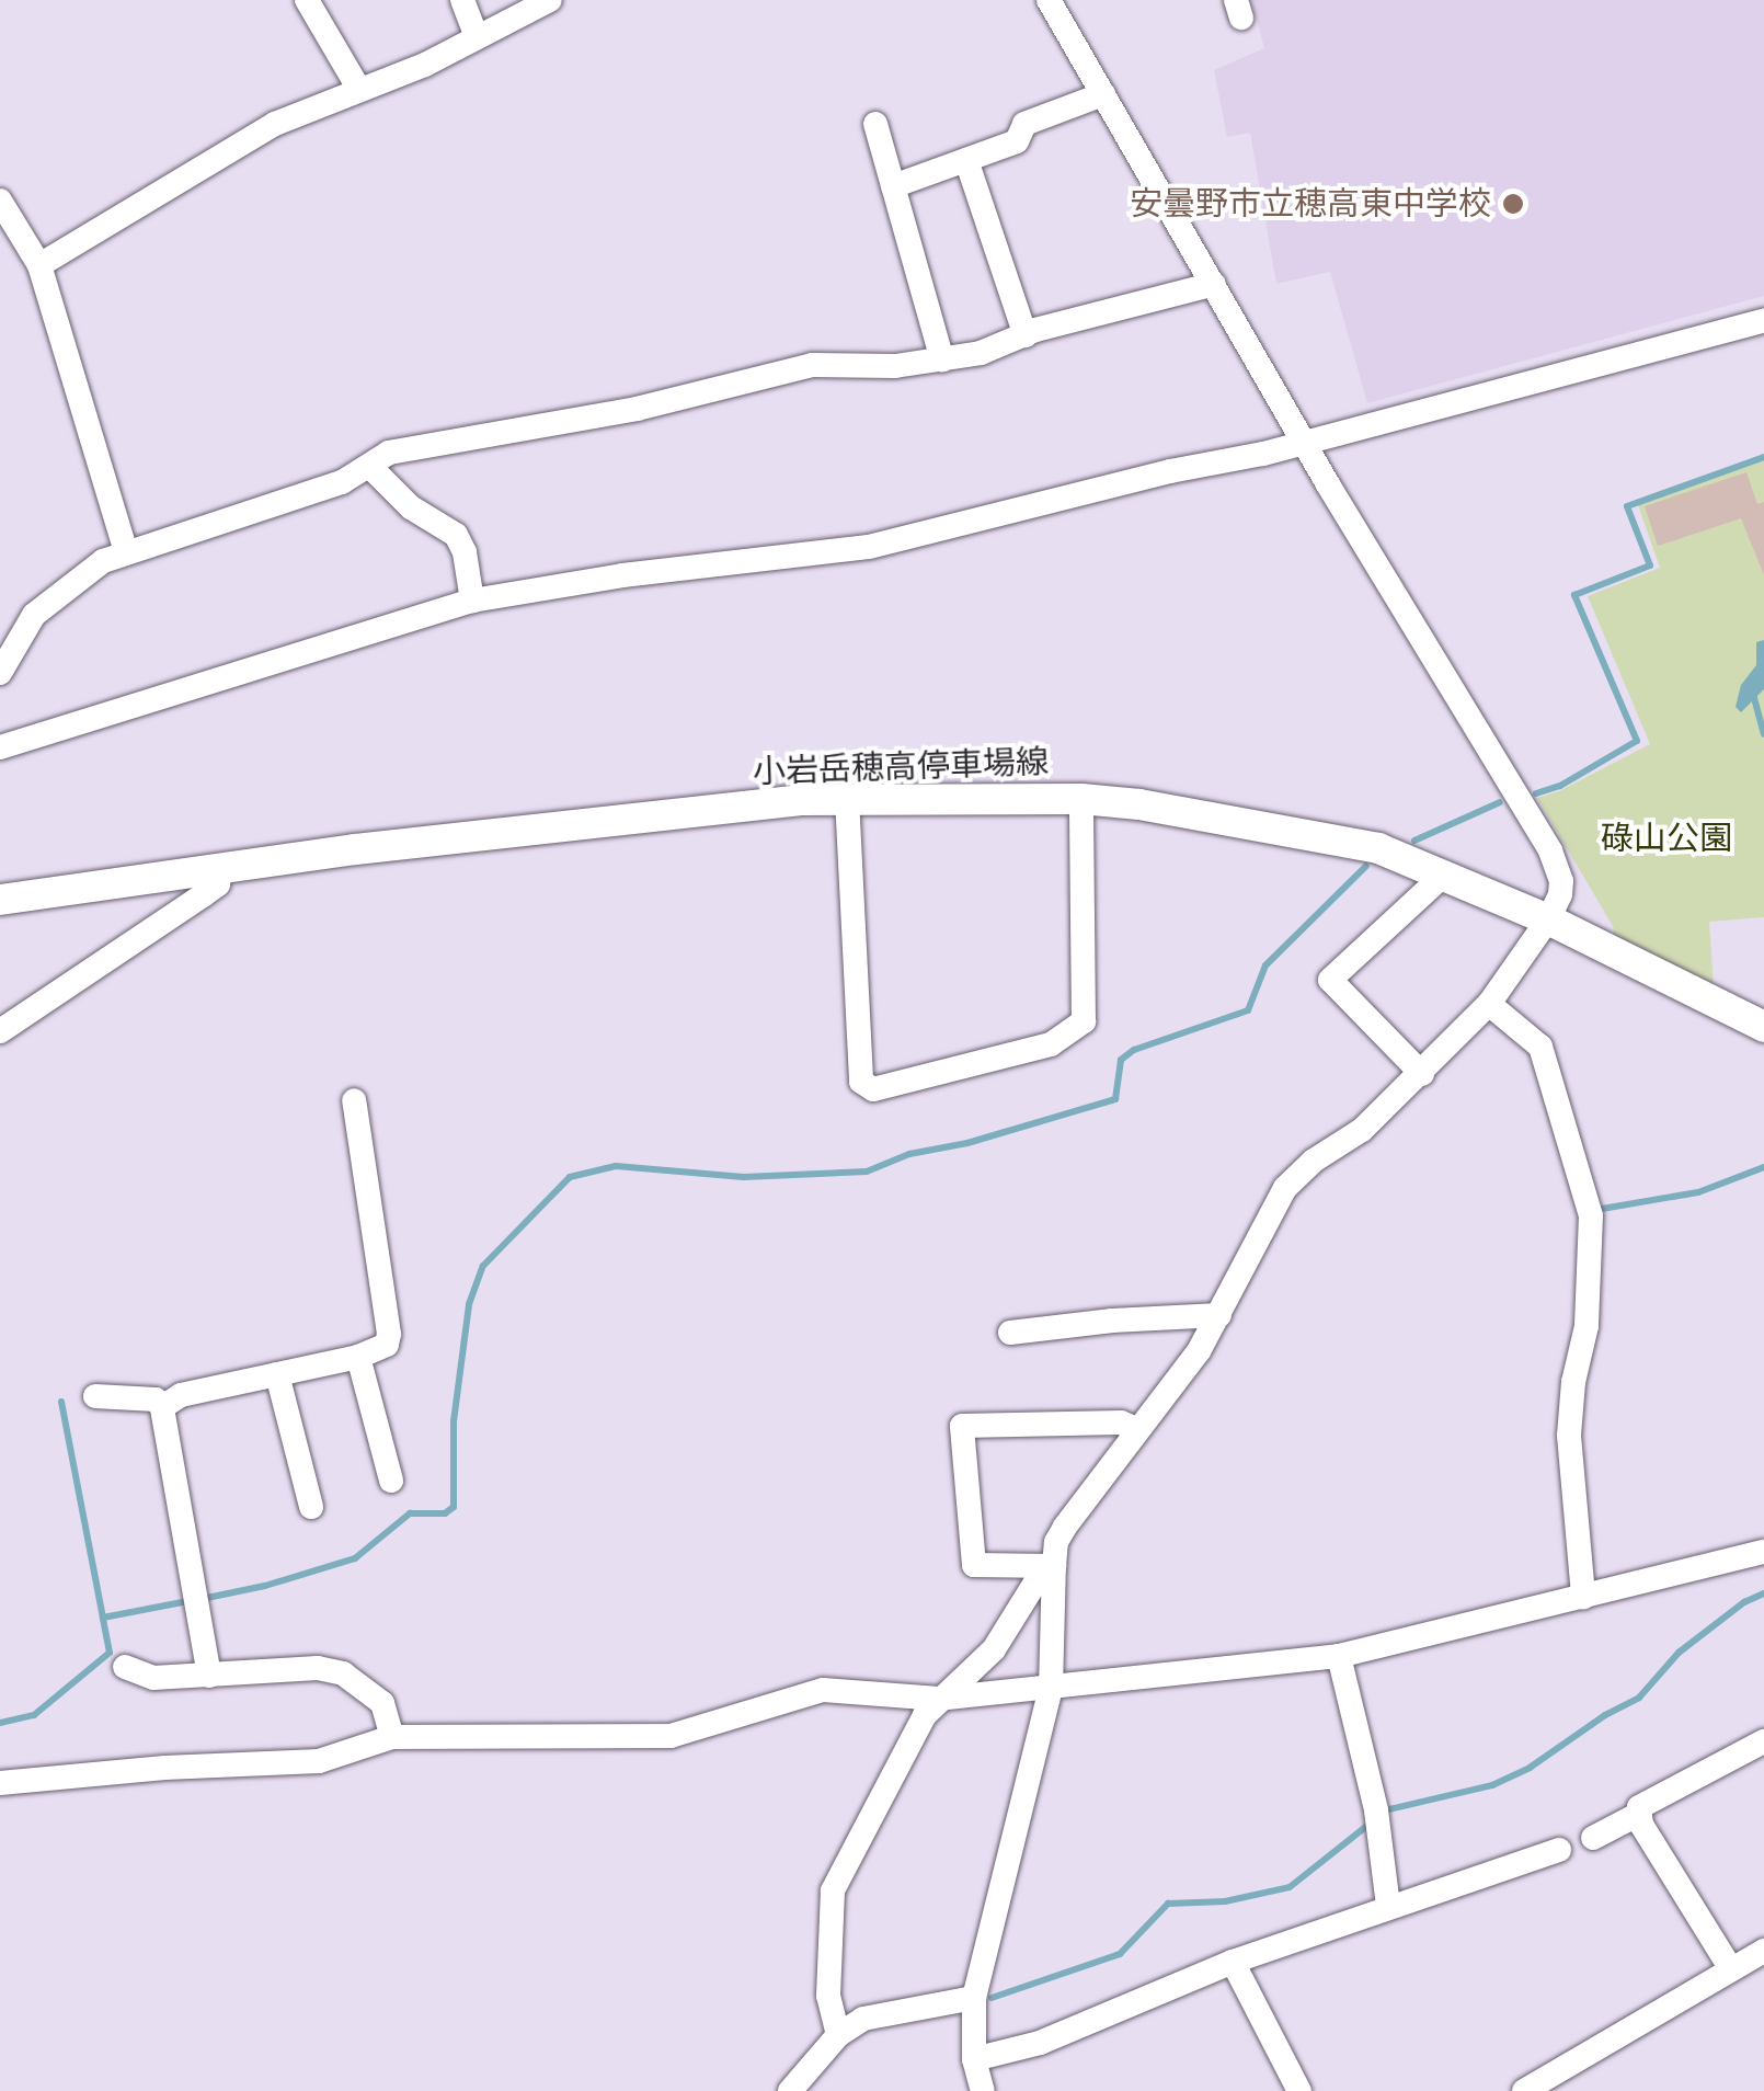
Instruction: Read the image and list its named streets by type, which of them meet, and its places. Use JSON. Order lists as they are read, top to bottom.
{
  "streets": {
    "main road": ["小岩岳穂高停車場線"]
  },
  "parks": ["碌山公園"],
  "places": ["安曇野市立穂高東中学校"]
}
